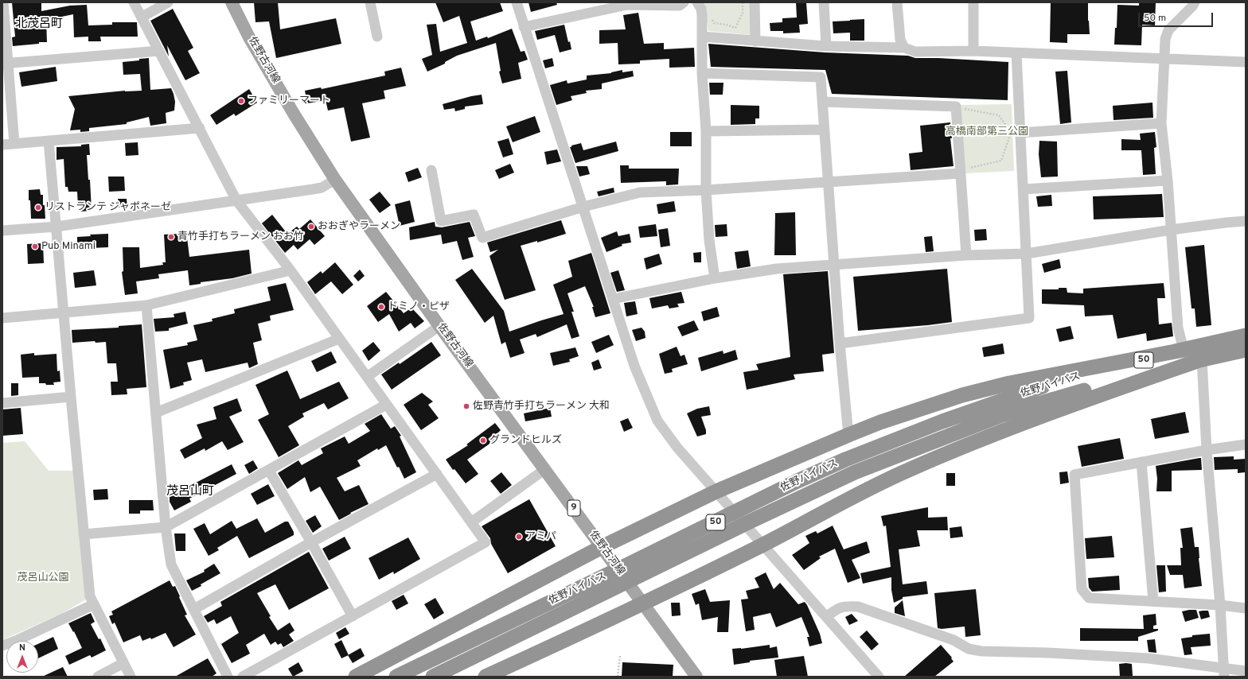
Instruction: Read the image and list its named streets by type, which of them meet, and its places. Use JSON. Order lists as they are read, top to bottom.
{
  "streets": {
    "highway": ["50", "佐野バイパス"],
    "main road": ["佐野古河線", "9"]
  },
  "districts": ["北茂呂町", "茂呂山町"],
  "parks": ["高橋南部第三公園", "茂呂山公園"],
  "places": [
    "ファミリーマート",
    "リストランテ ジャポネーゼ",
    "おおぎやラーメン",
    "青竹手打ちラーメン おお竹",
    "Pub Minami",
    "ドミノ・ピザ",
    "佐野青竹手打ちラーメン 大和",
    "グランドヒルズ",
    "アミパ"
  ],
  "scale_bar": "50 m",
  "north": "top"
}
